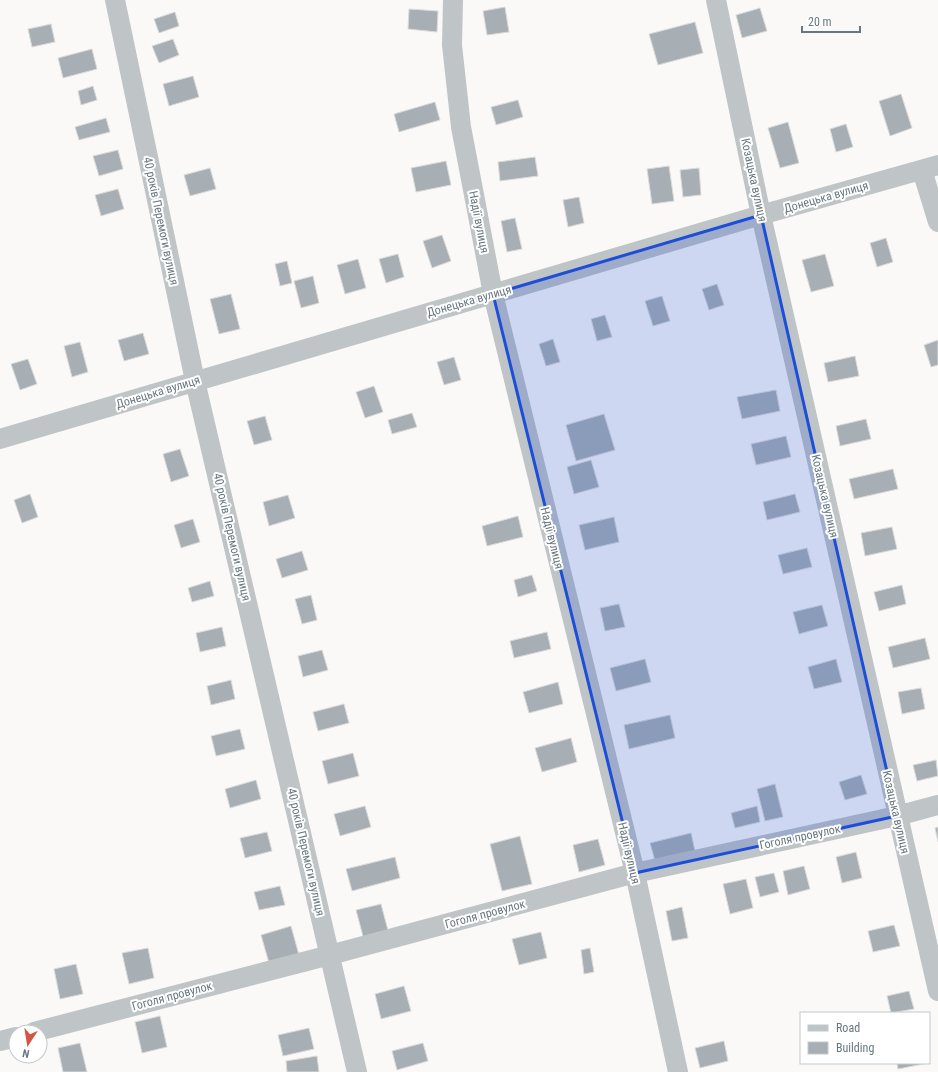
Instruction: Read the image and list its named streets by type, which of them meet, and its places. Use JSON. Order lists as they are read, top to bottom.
{
  "streets": {
    "street": [
      "Козацька вулиця",
      "Донецька вулиця",
      "40 років Перемоги вулиця",
      "Надії вулиця",
      "Гоголя провулок"
    ]
  },
  "crossings": [
    ["Козацька вулиця", "Донецька вулиця"],
    ["Козацька вулиця", "Гоголя провулок"],
    ["Донецька вулиця", "40 років Перемоги вулиця"],
    ["Донецька вулиця", "Надії вулиця"],
    ["40 років Перемоги вулиця", "Гоголя провулок"],
    ["Надії вулиця", "Гоголя провулок"]
  ],
  "legend": ["Road", "Building"],
  "scale_bar": "20 m",
  "north": "bottom"
}
